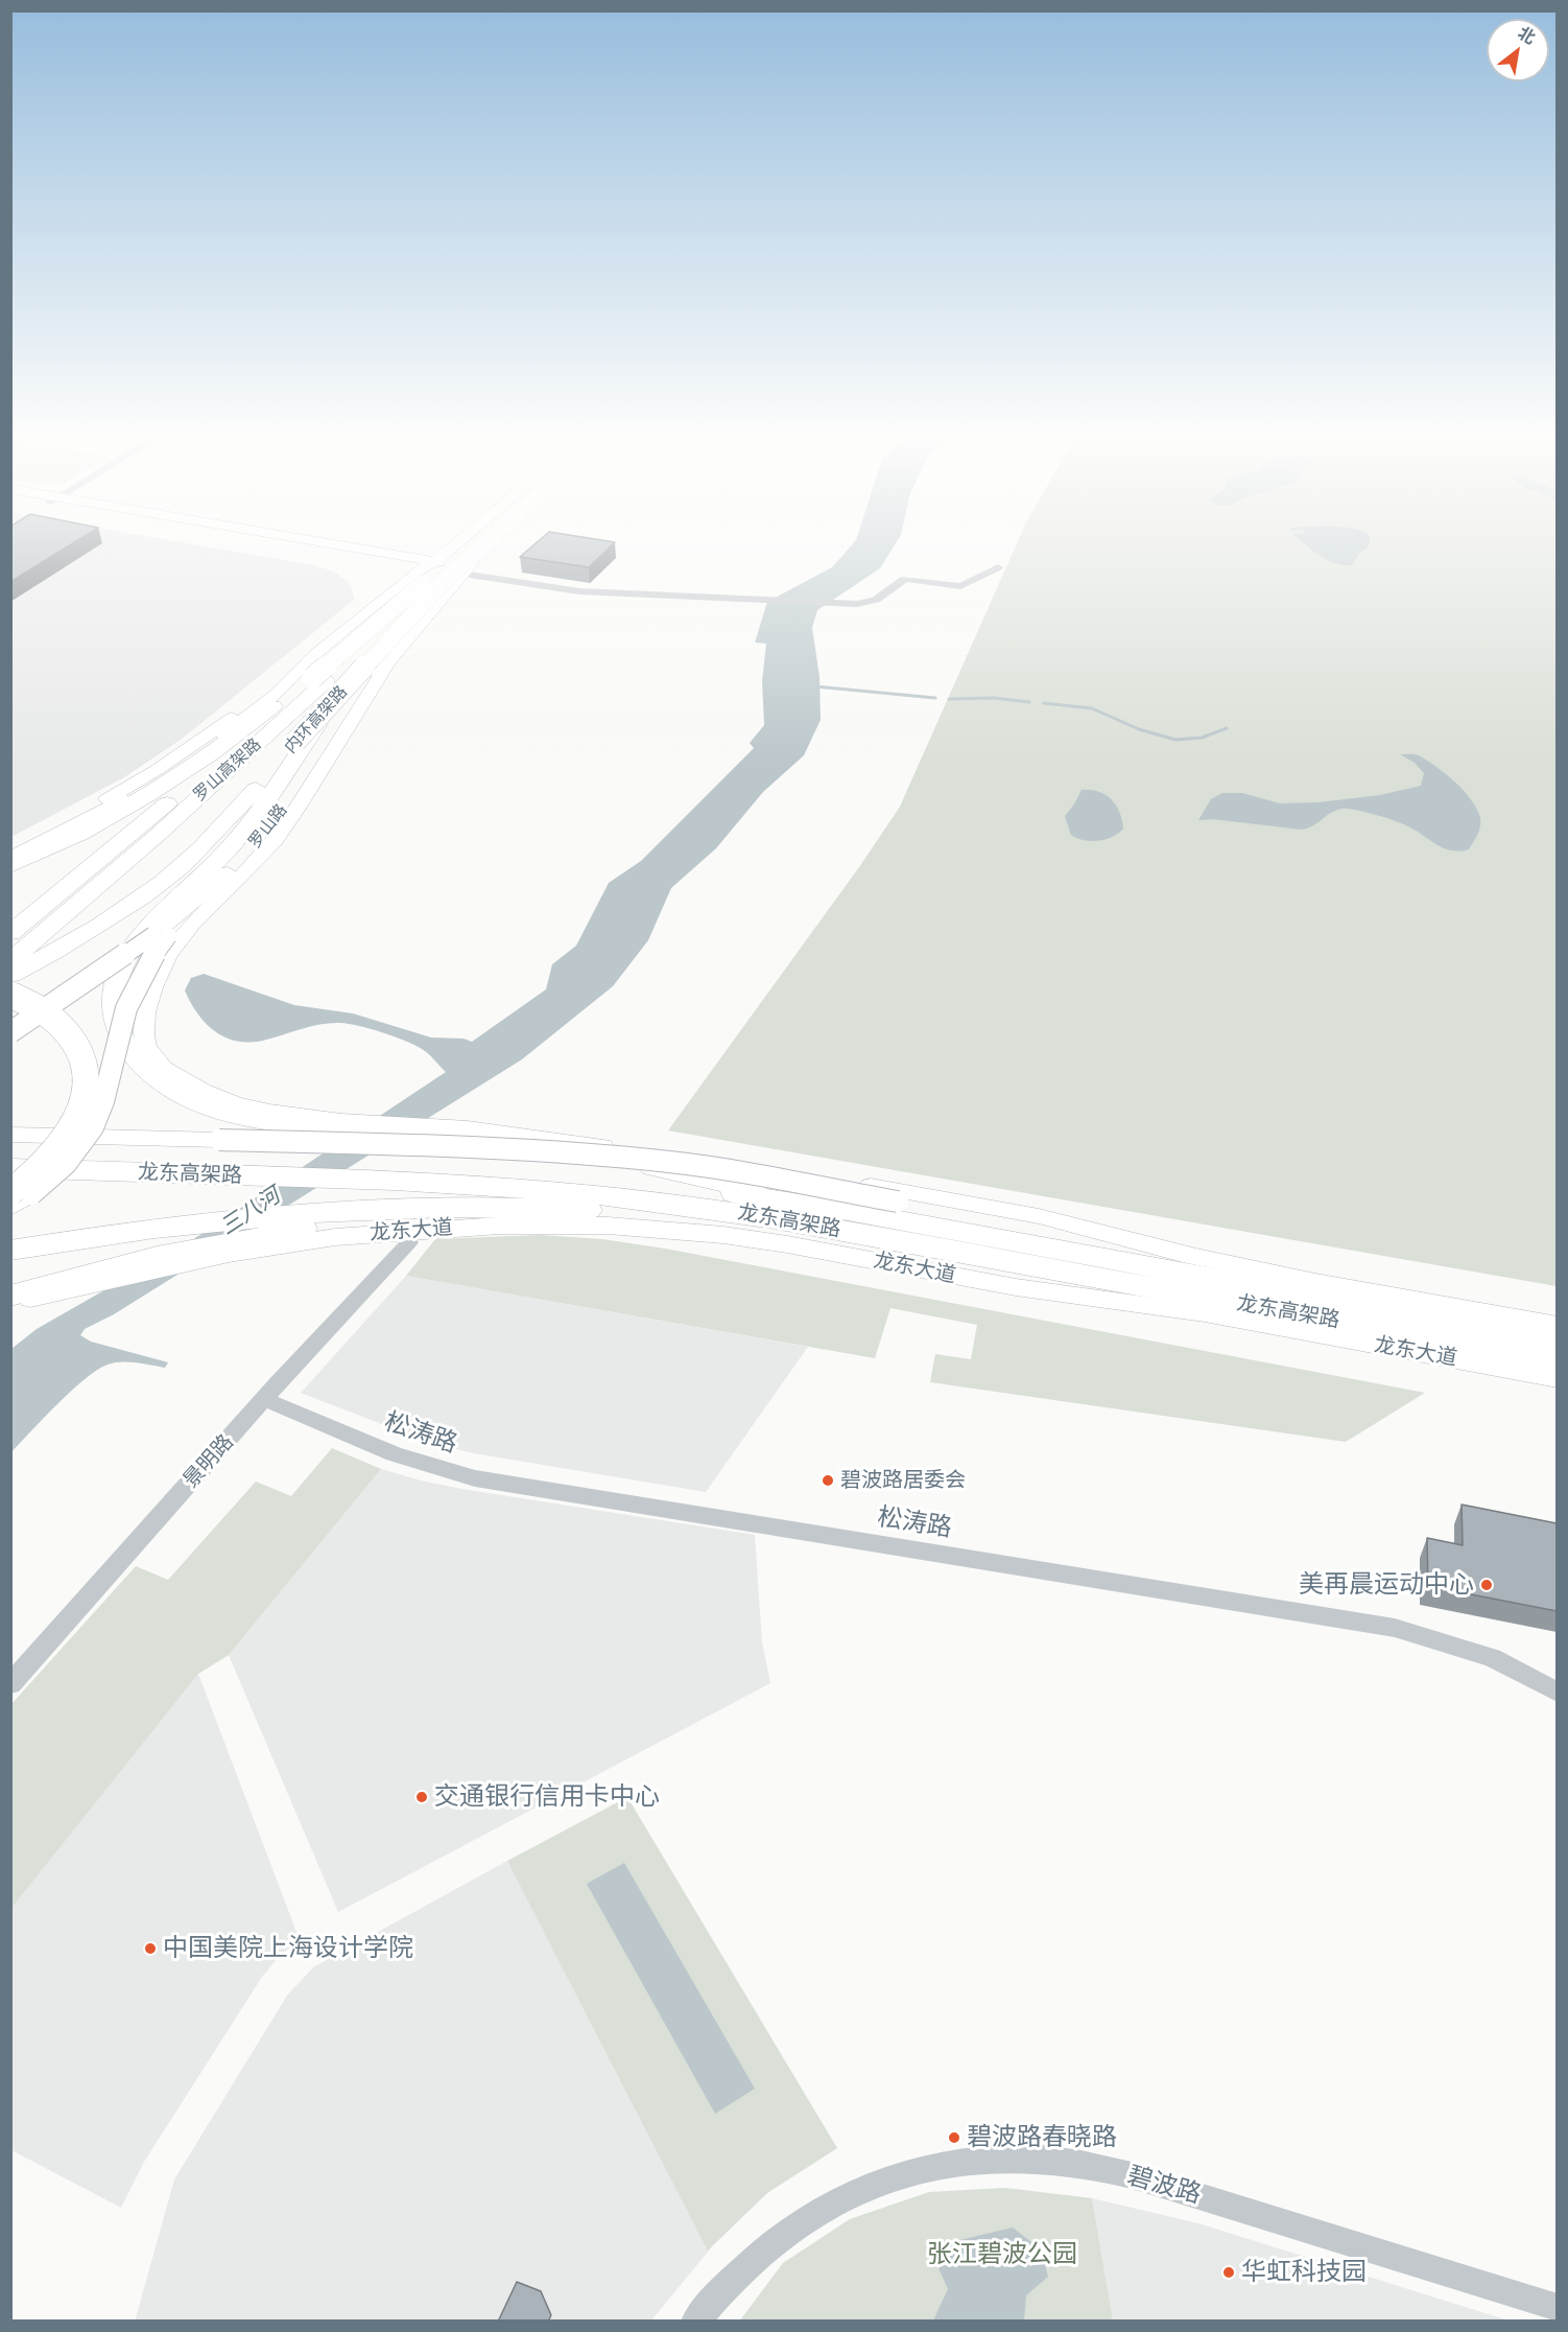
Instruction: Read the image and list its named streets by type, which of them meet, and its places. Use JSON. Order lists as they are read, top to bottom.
{
  "streets": {
    "highway": ["内环高架路", "罗山高架路", "龙东高架路"],
    "main road": ["罗山路", "龙东大道"],
    "street": ["松涛路", "景明路", "碧波路"]
  },
  "crossings": [
    ["内环高架路", "罗山高架路"],
    ["内环高架路", "罗山路"],
    ["罗山高架路", "罗山路"],
    ["松涛路", "景明路"]
  ],
  "water": ["三八河"],
  "parks": ["张江碧波公园"],
  "places": [
    "碧波路居委会",
    "美再晨运动中心",
    "交通银行信用卡中心",
    "中国美院上海设计学院",
    "碧波路春晓路",
    "华虹科技园"
  ],
  "north": "top right"
}
